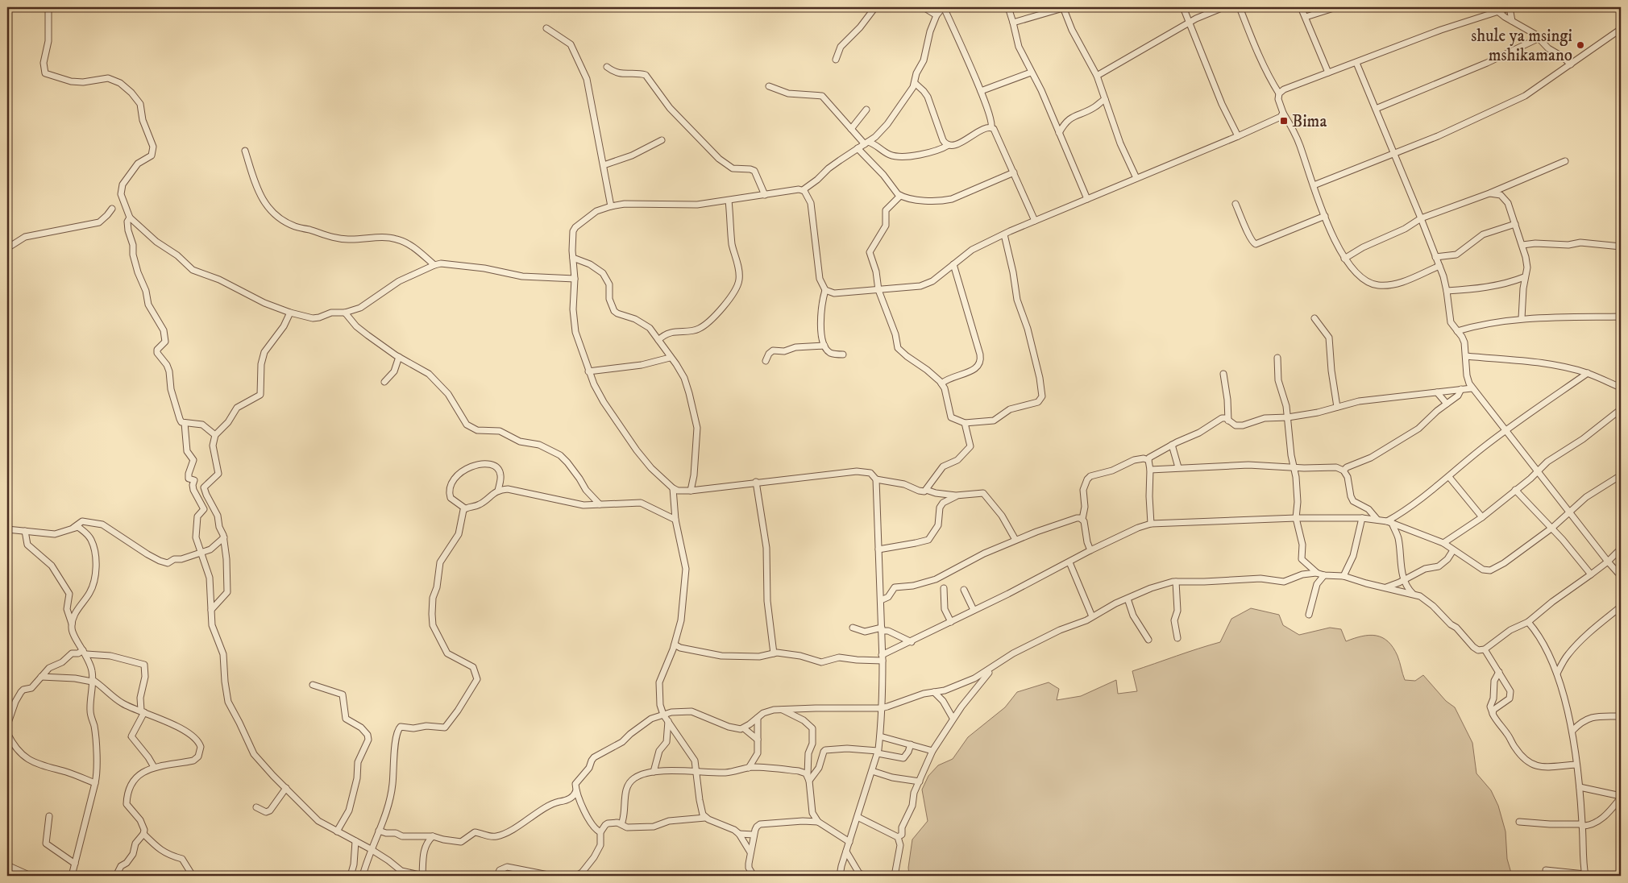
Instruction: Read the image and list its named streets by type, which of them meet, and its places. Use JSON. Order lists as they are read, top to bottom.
{
  "places": {
    "other": ["shule ya msingi mshikamano"],
    "transit": ["Bima"]
  }
}
